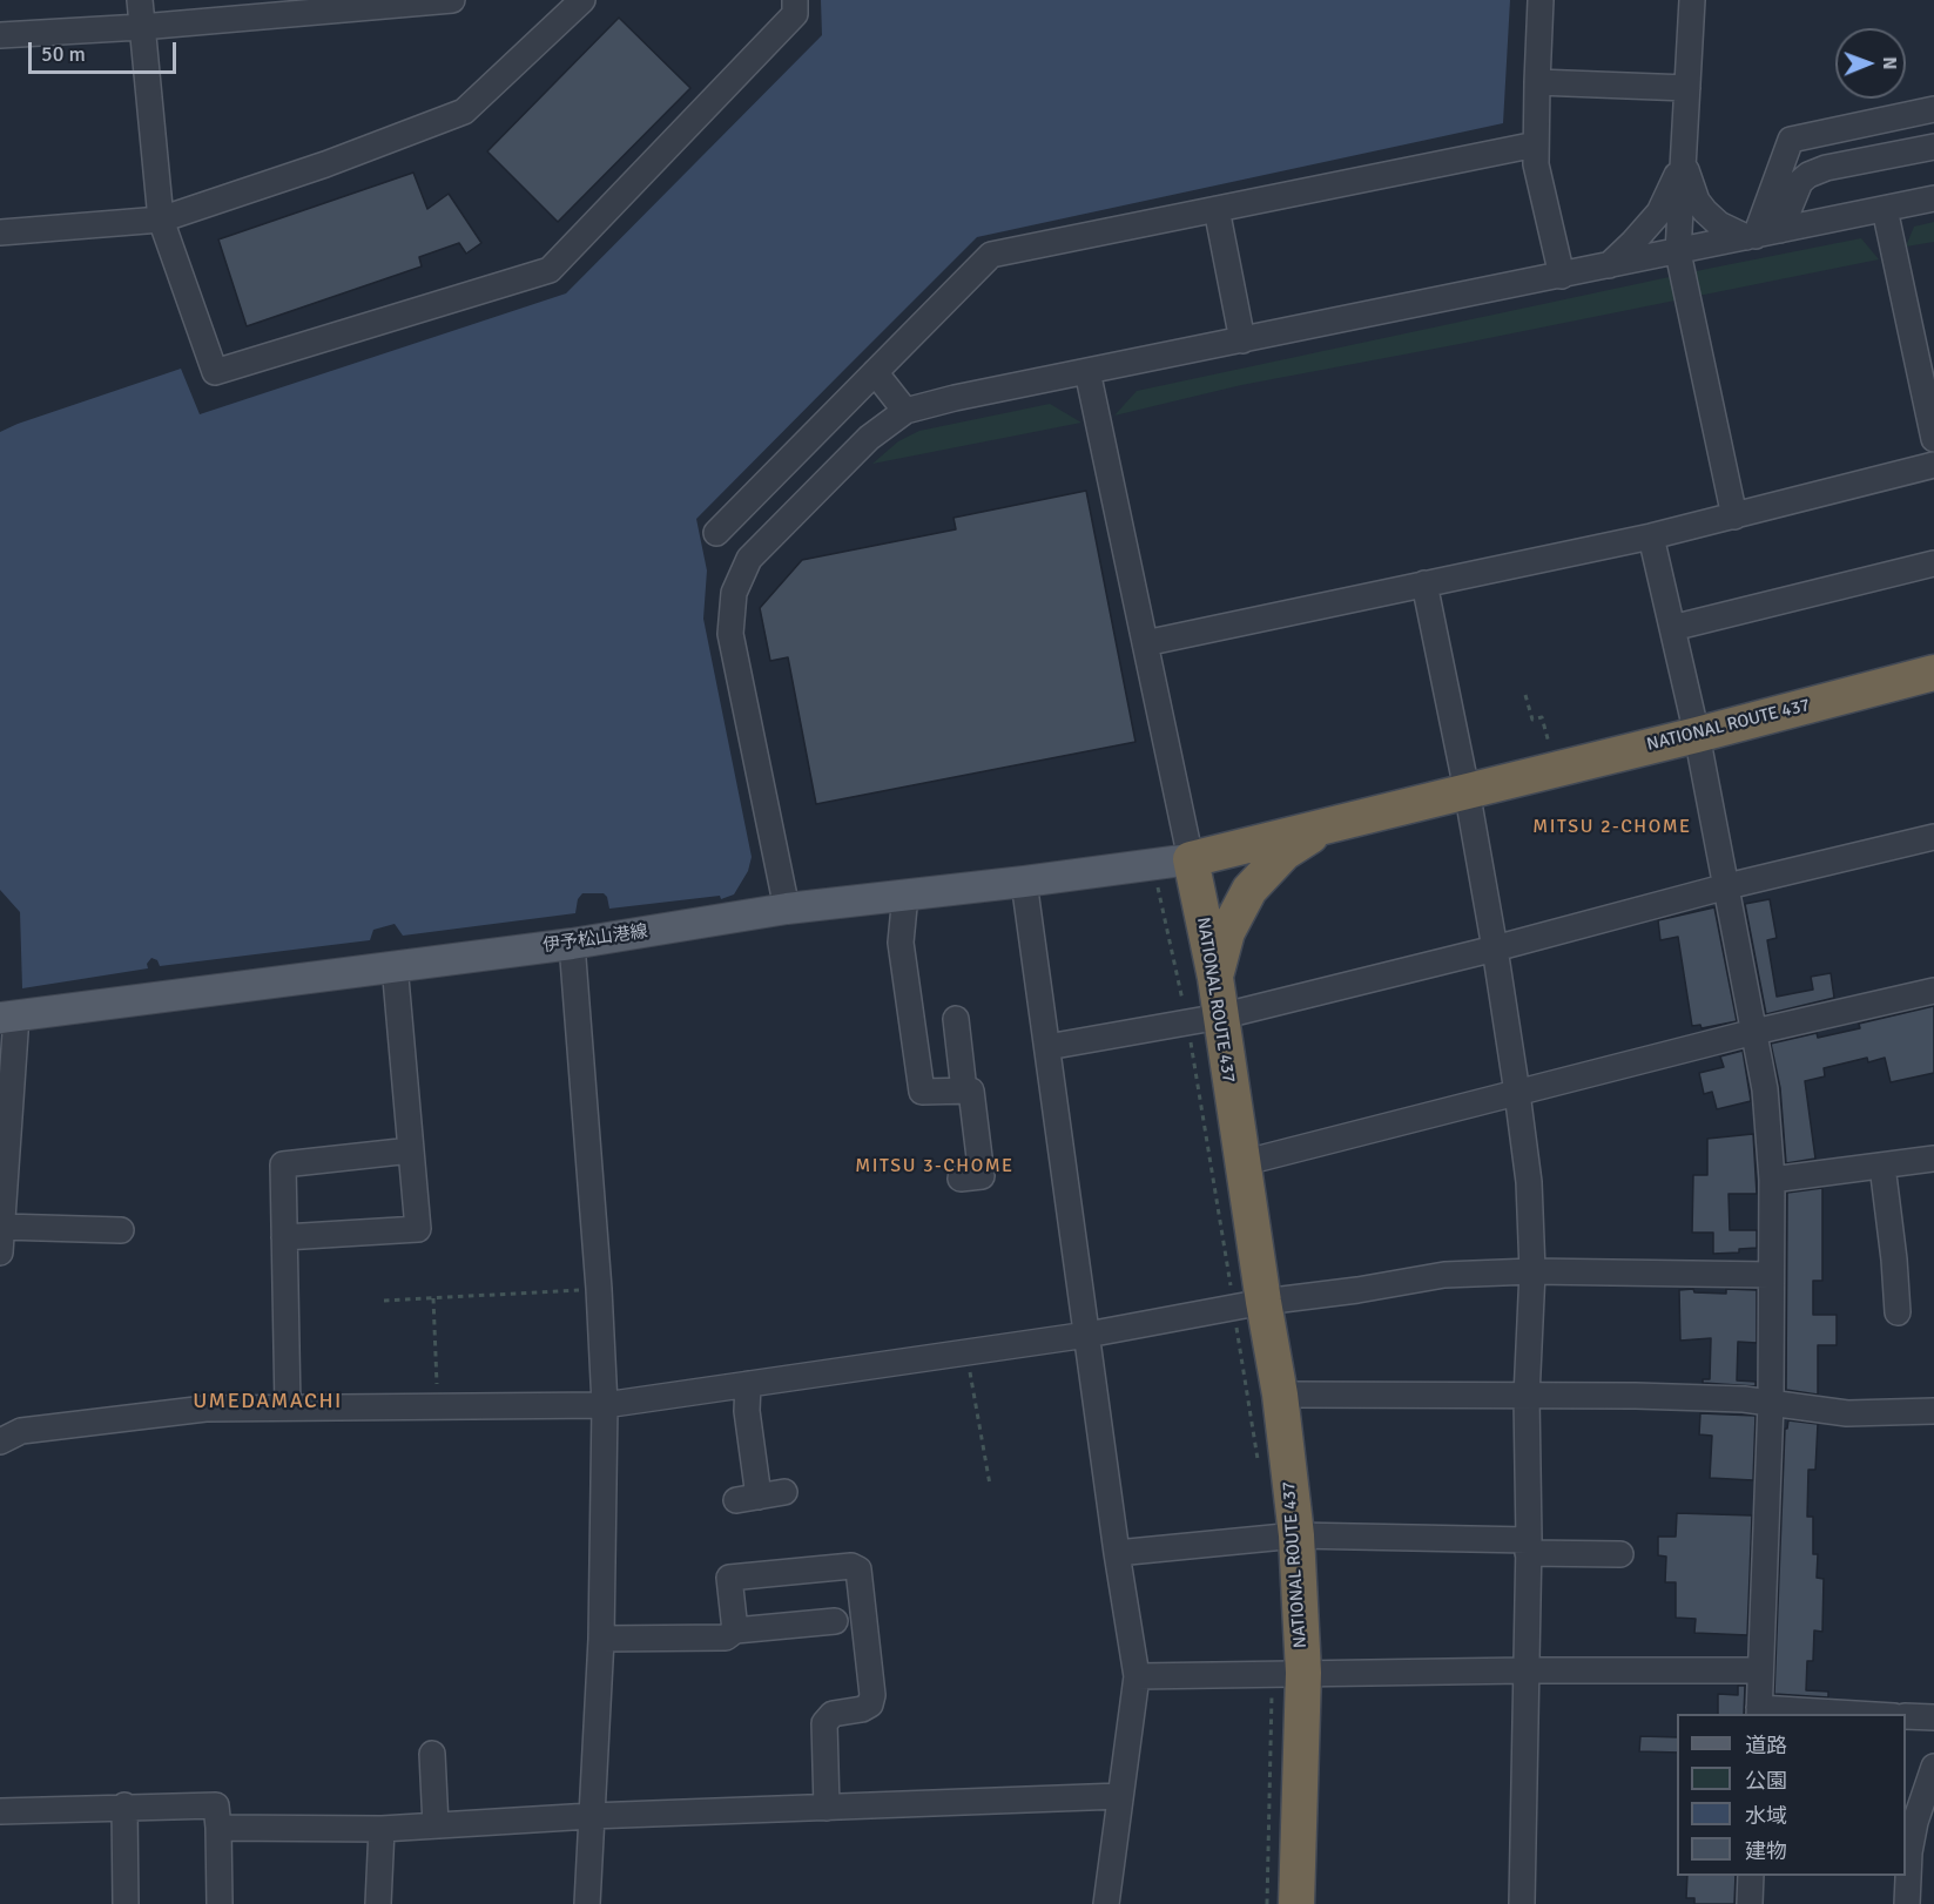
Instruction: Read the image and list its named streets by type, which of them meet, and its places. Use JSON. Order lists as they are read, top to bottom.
{
  "streets": {
    "highway": ["NATIONAL ROUTE 437"],
    "main road": ["伊予松山港線"]
  },
  "crossings": [
    ["NATIONAL ROUTE 437", "伊予松山港線"]
  ],
  "districts": ["MITSU 2-CHOME", "MITSU 3-CHOME", "UMEDAMACHI"],
  "legend": [
    "道路",
    "公園",
    "水域",
    "建物"
  ],
  "scale_bar": "50 m",
  "north": "right"
}
